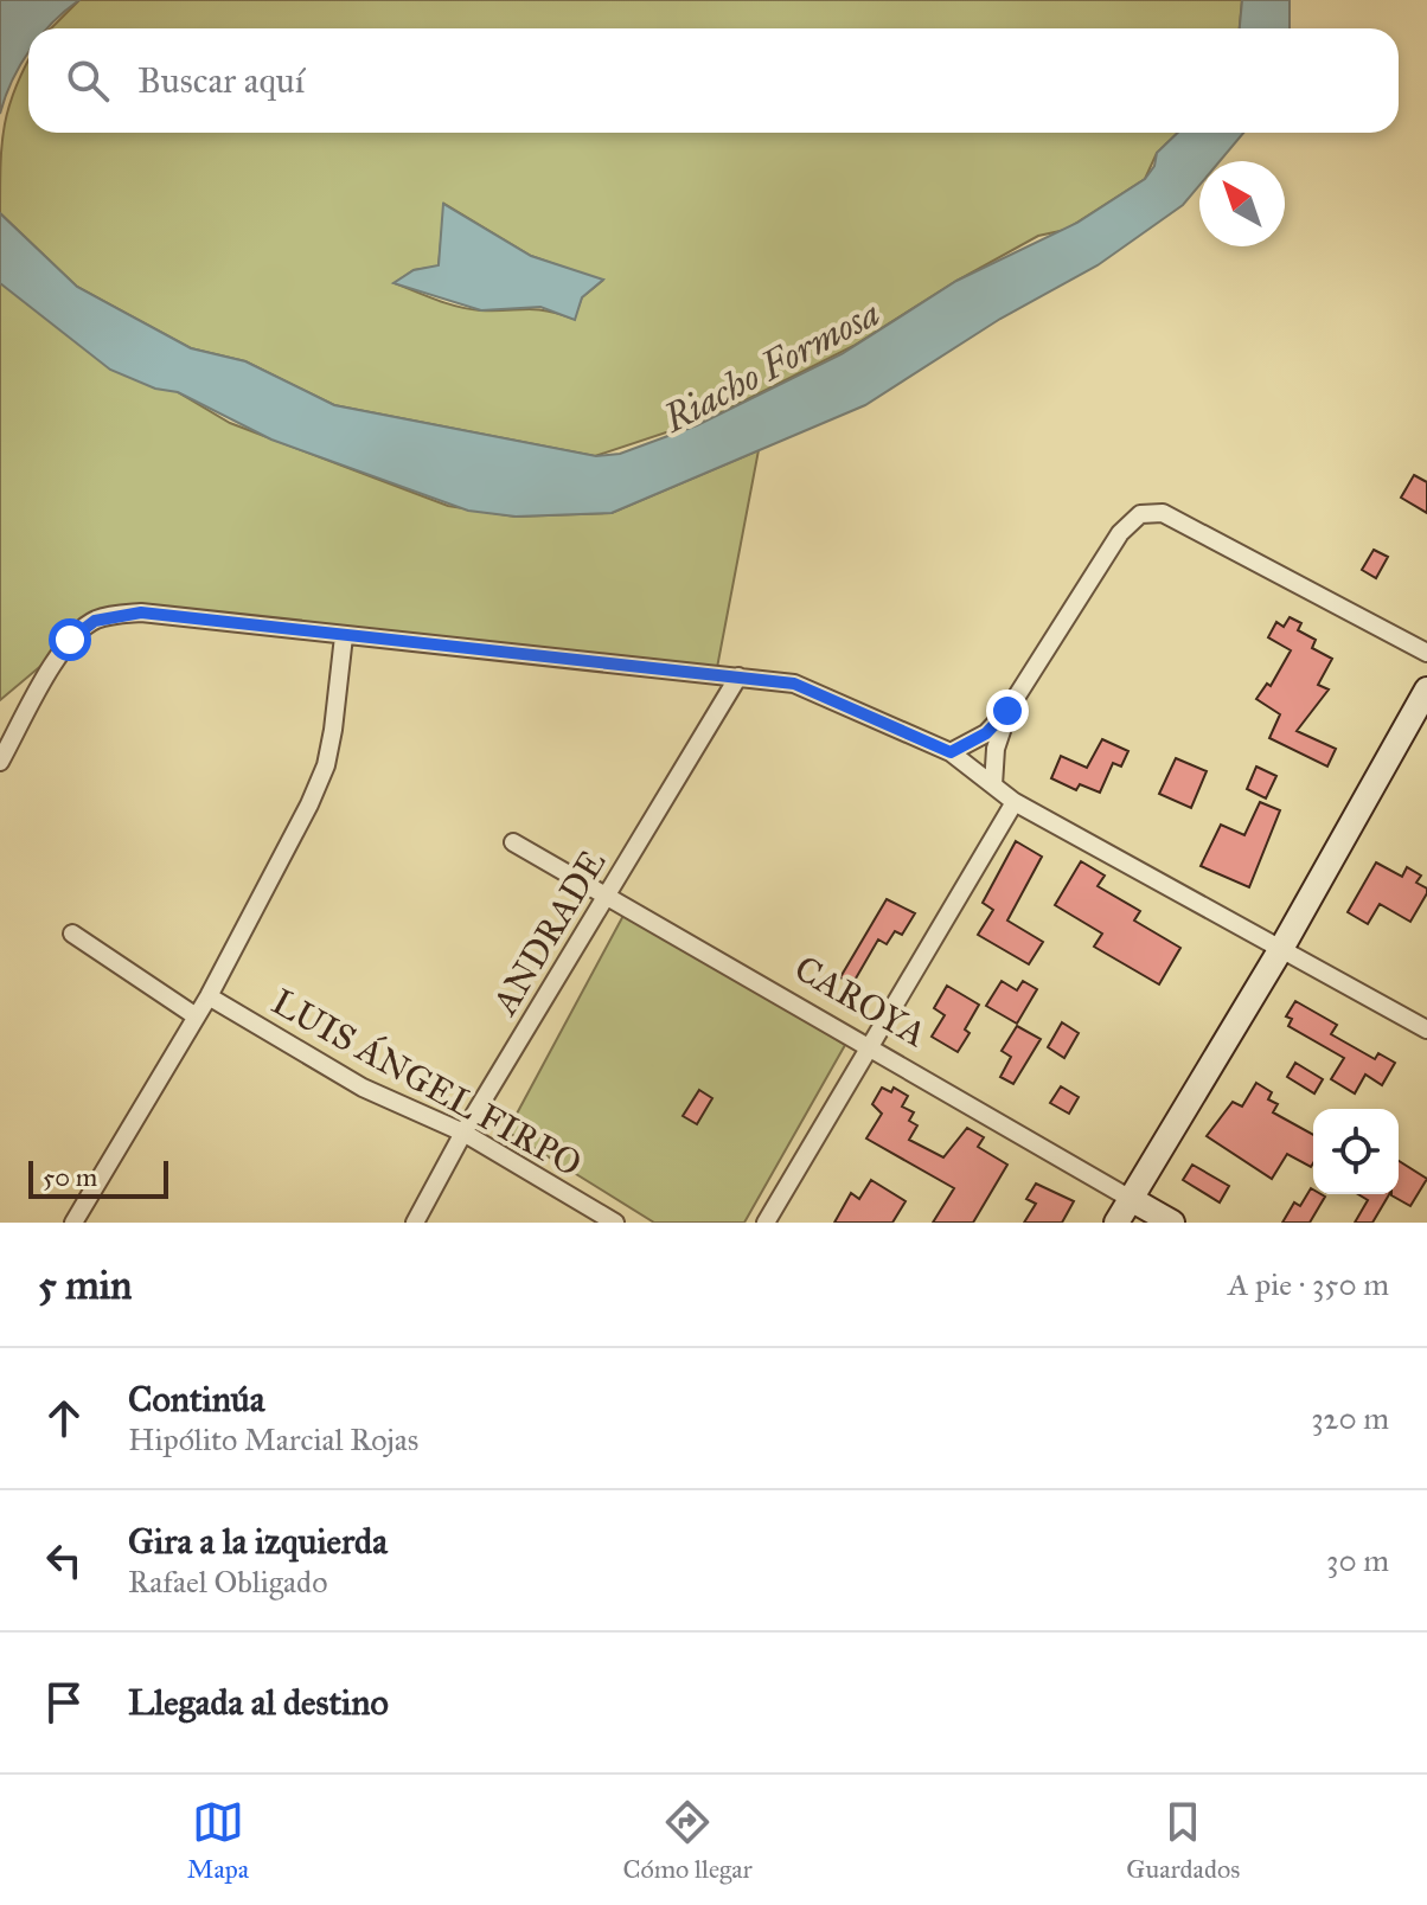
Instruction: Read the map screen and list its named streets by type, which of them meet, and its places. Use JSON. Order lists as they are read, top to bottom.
{
  "streets": {
    "main road": ["CAROYA"],
    "street": ["ANDRADE", "LUIS ÁNGEL FIRPO"]
  },
  "crossings": [
    ["ANDRADE", "CAROYA"],
    ["ANDRADE", "LUIS ÁNGEL FIRPO"]
  ],
  "water": ["Riacho Formosa"],
  "scale_bar": "50 m",
  "north": "top left",
  "page": {
    "search": "Buscar aquí",
    "scale": "50 m",
    "heading": ["5 min", "A pie · 350 m"],
    "list": [
      ["Continúa", "Hipólito Marcial Rojas", "320 m"],
      ["Gira a la izquierda", "Rafael Obligado", "30 m"],
      "Llegada al destino"
    ],
    "nav": ["Mapa", "Cómo llegar", "Guardados"]
  }
}
